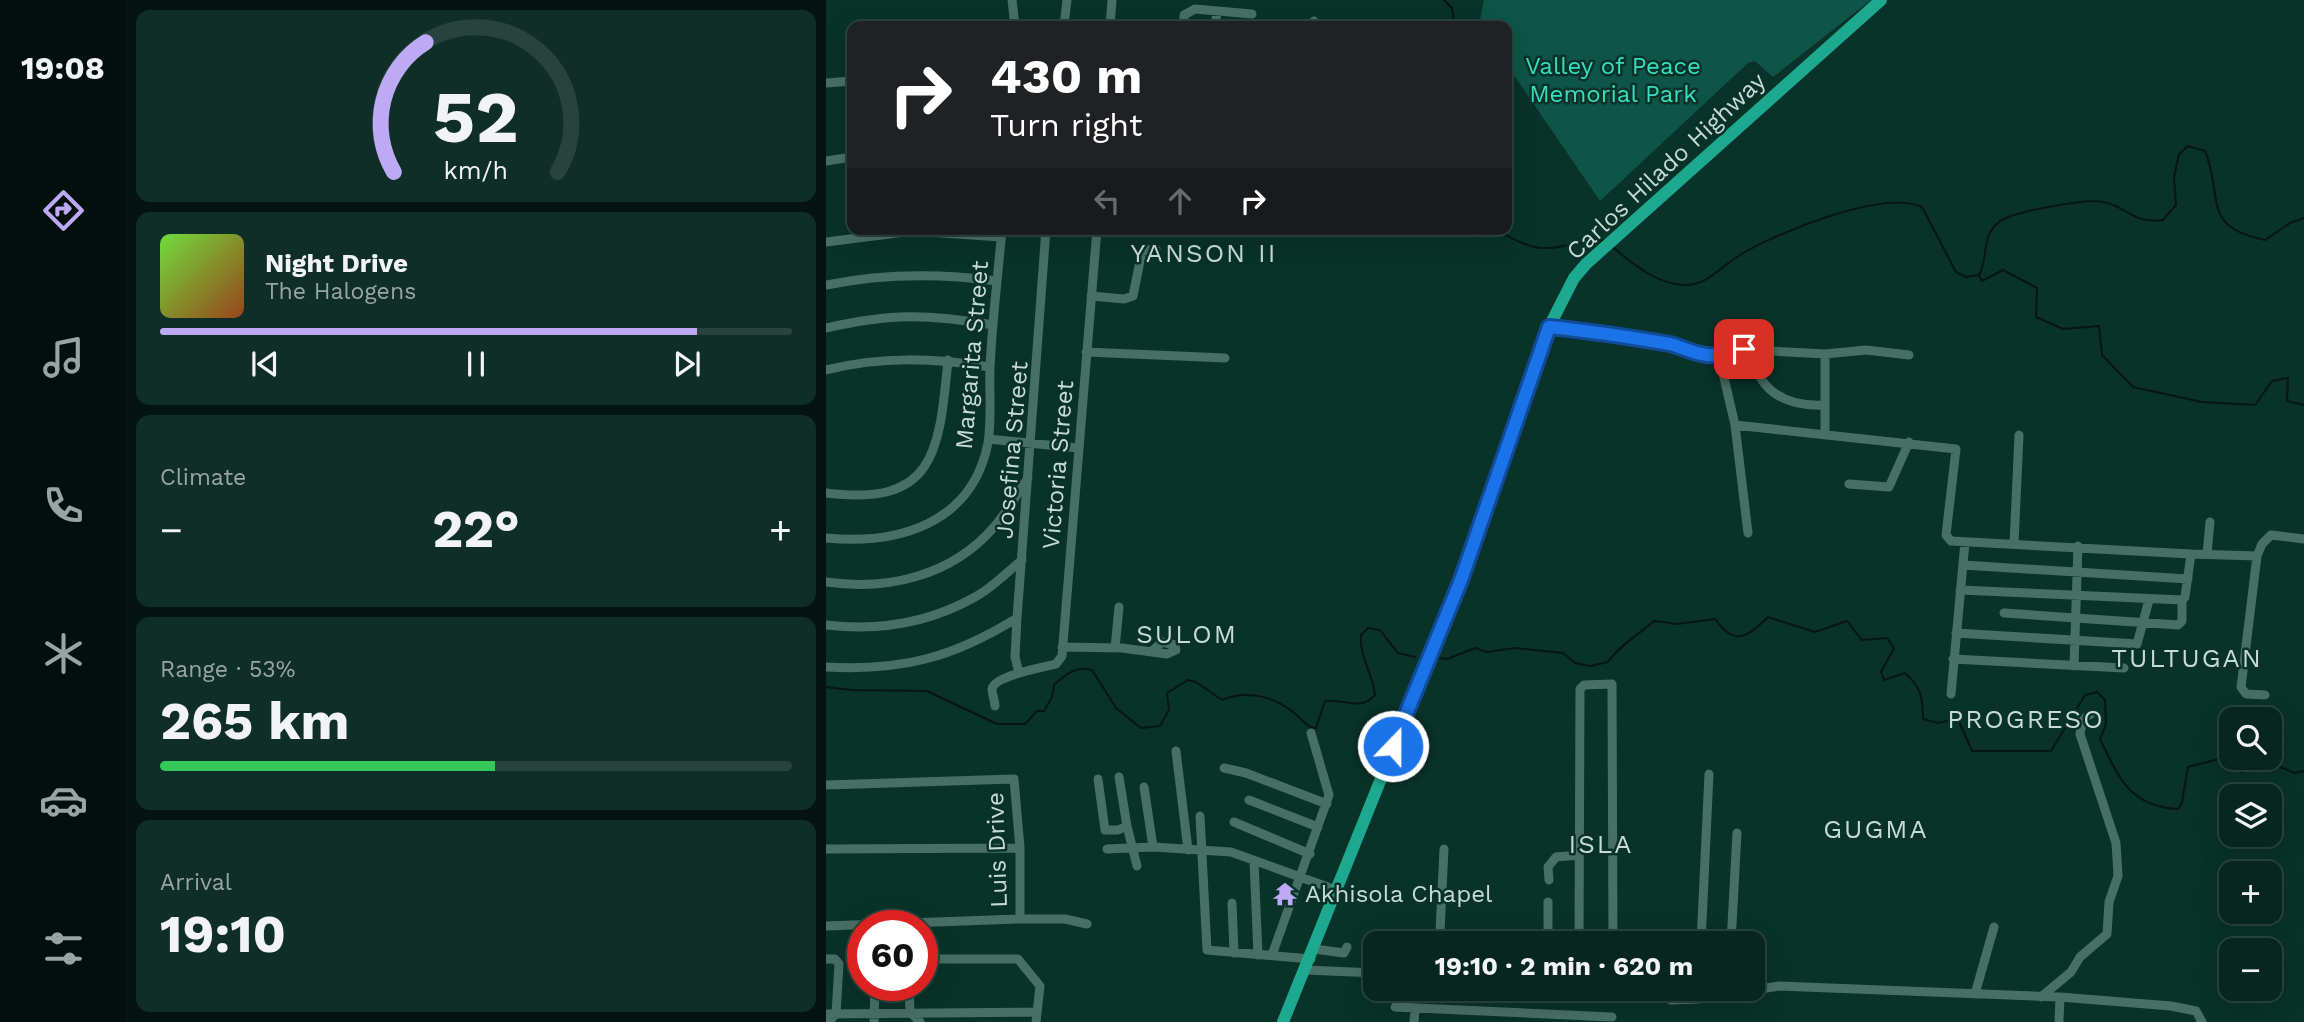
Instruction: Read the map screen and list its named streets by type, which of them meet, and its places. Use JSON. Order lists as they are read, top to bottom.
{
  "streets": {
    "main road": ["Carlos Hilado Highway"],
    "street": [
      "Margarita Street",
      "Josefina Street",
      "Victoria Street",
      "Luis Drive"
    ]
  },
  "districts": [
    "YANSON II",
    "SULOM",
    "TULTUGAN",
    "PROGRESO",
    "GUGMA",
    "ISLA"
  ],
  "parks": ["Valley of Peace Memorial Park"],
  "places": {
    "temple": ["Akhisola Chapel"]
  },
  "page": {
    "tabs": "19:08",
    "turn": ["430 m", "Turn right"],
    "song": ["Night Drive", "The Halogens"],
    "tile": [
      "Climate",
      ["Range · 53%", "265 km"],
      ["Arrival", "19:10"]
    ],
    "heat": ["−", "22°", "+"],
    "map_buttons": ["+", "−"],
    "limit": "60",
    "trip": "19:10 · 2 min · 620 m",
    "gauge": ["52", "km/h"]
  }
}
